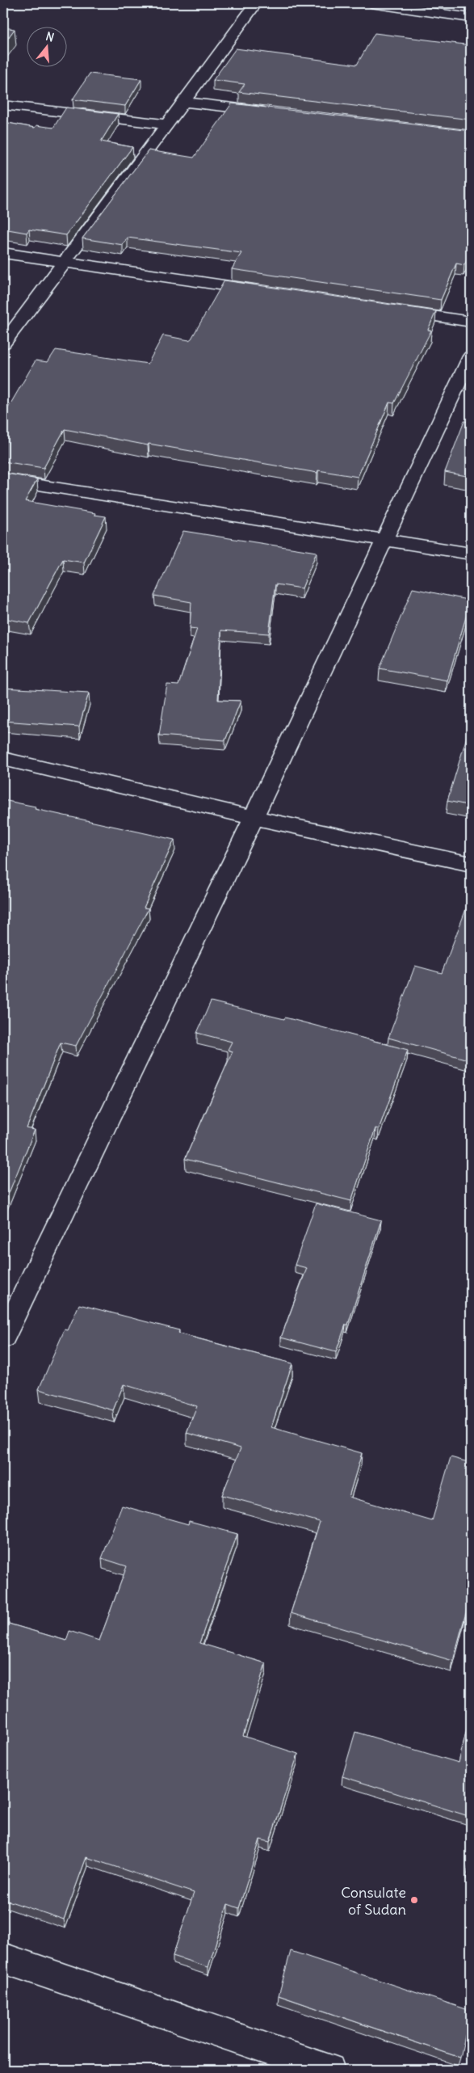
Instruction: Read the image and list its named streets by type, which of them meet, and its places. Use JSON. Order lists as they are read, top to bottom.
{
  "places": ["Consulate of Sudan"],
  "north": "top"
}
